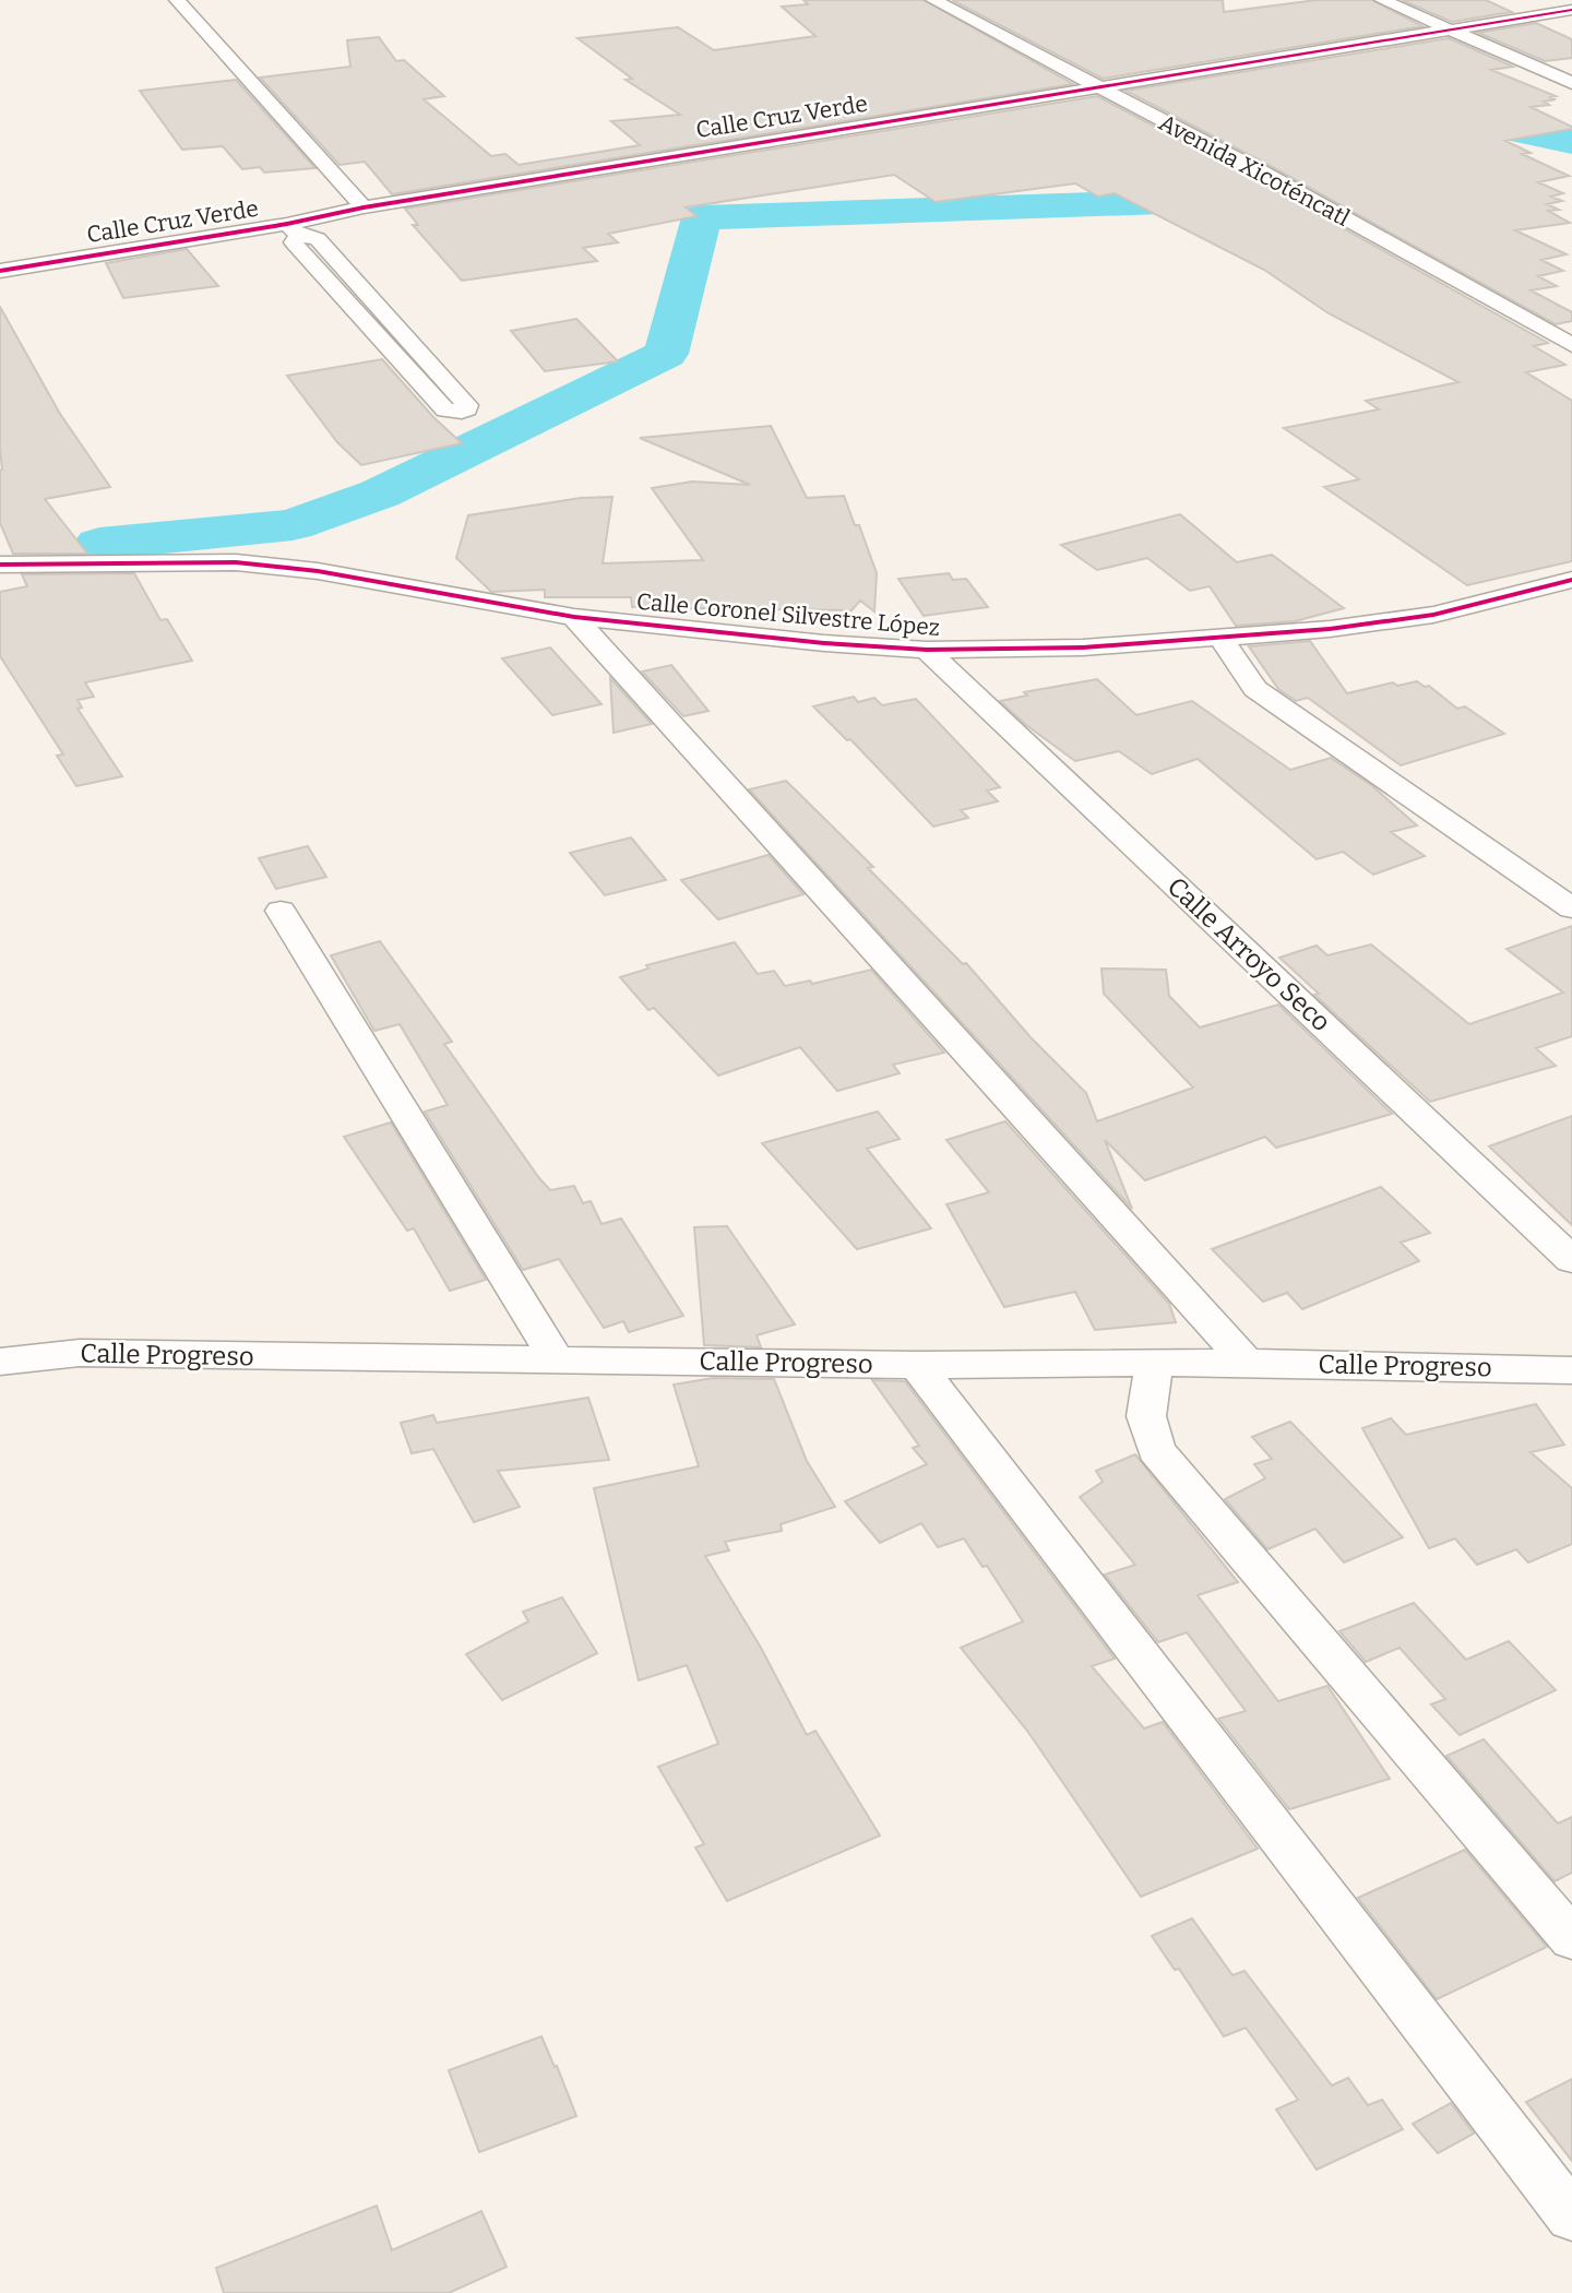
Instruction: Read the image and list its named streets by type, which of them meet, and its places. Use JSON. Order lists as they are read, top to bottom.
{
  "streets": {
    "street": [
      "Calle Cruz Verde",
      "Avenida Xicoténcatl",
      "Calle Coronel Silvestre López",
      "Calle Arroyo Seco",
      "Calle Progreso"
    ]
  },
  "crossings": [
    ["Calle Cruz Verde", "Avenida Xicoténcatl"],
    ["Calle Coronel Silvestre López", "Calle Arroyo Seco"]
  ]
}
